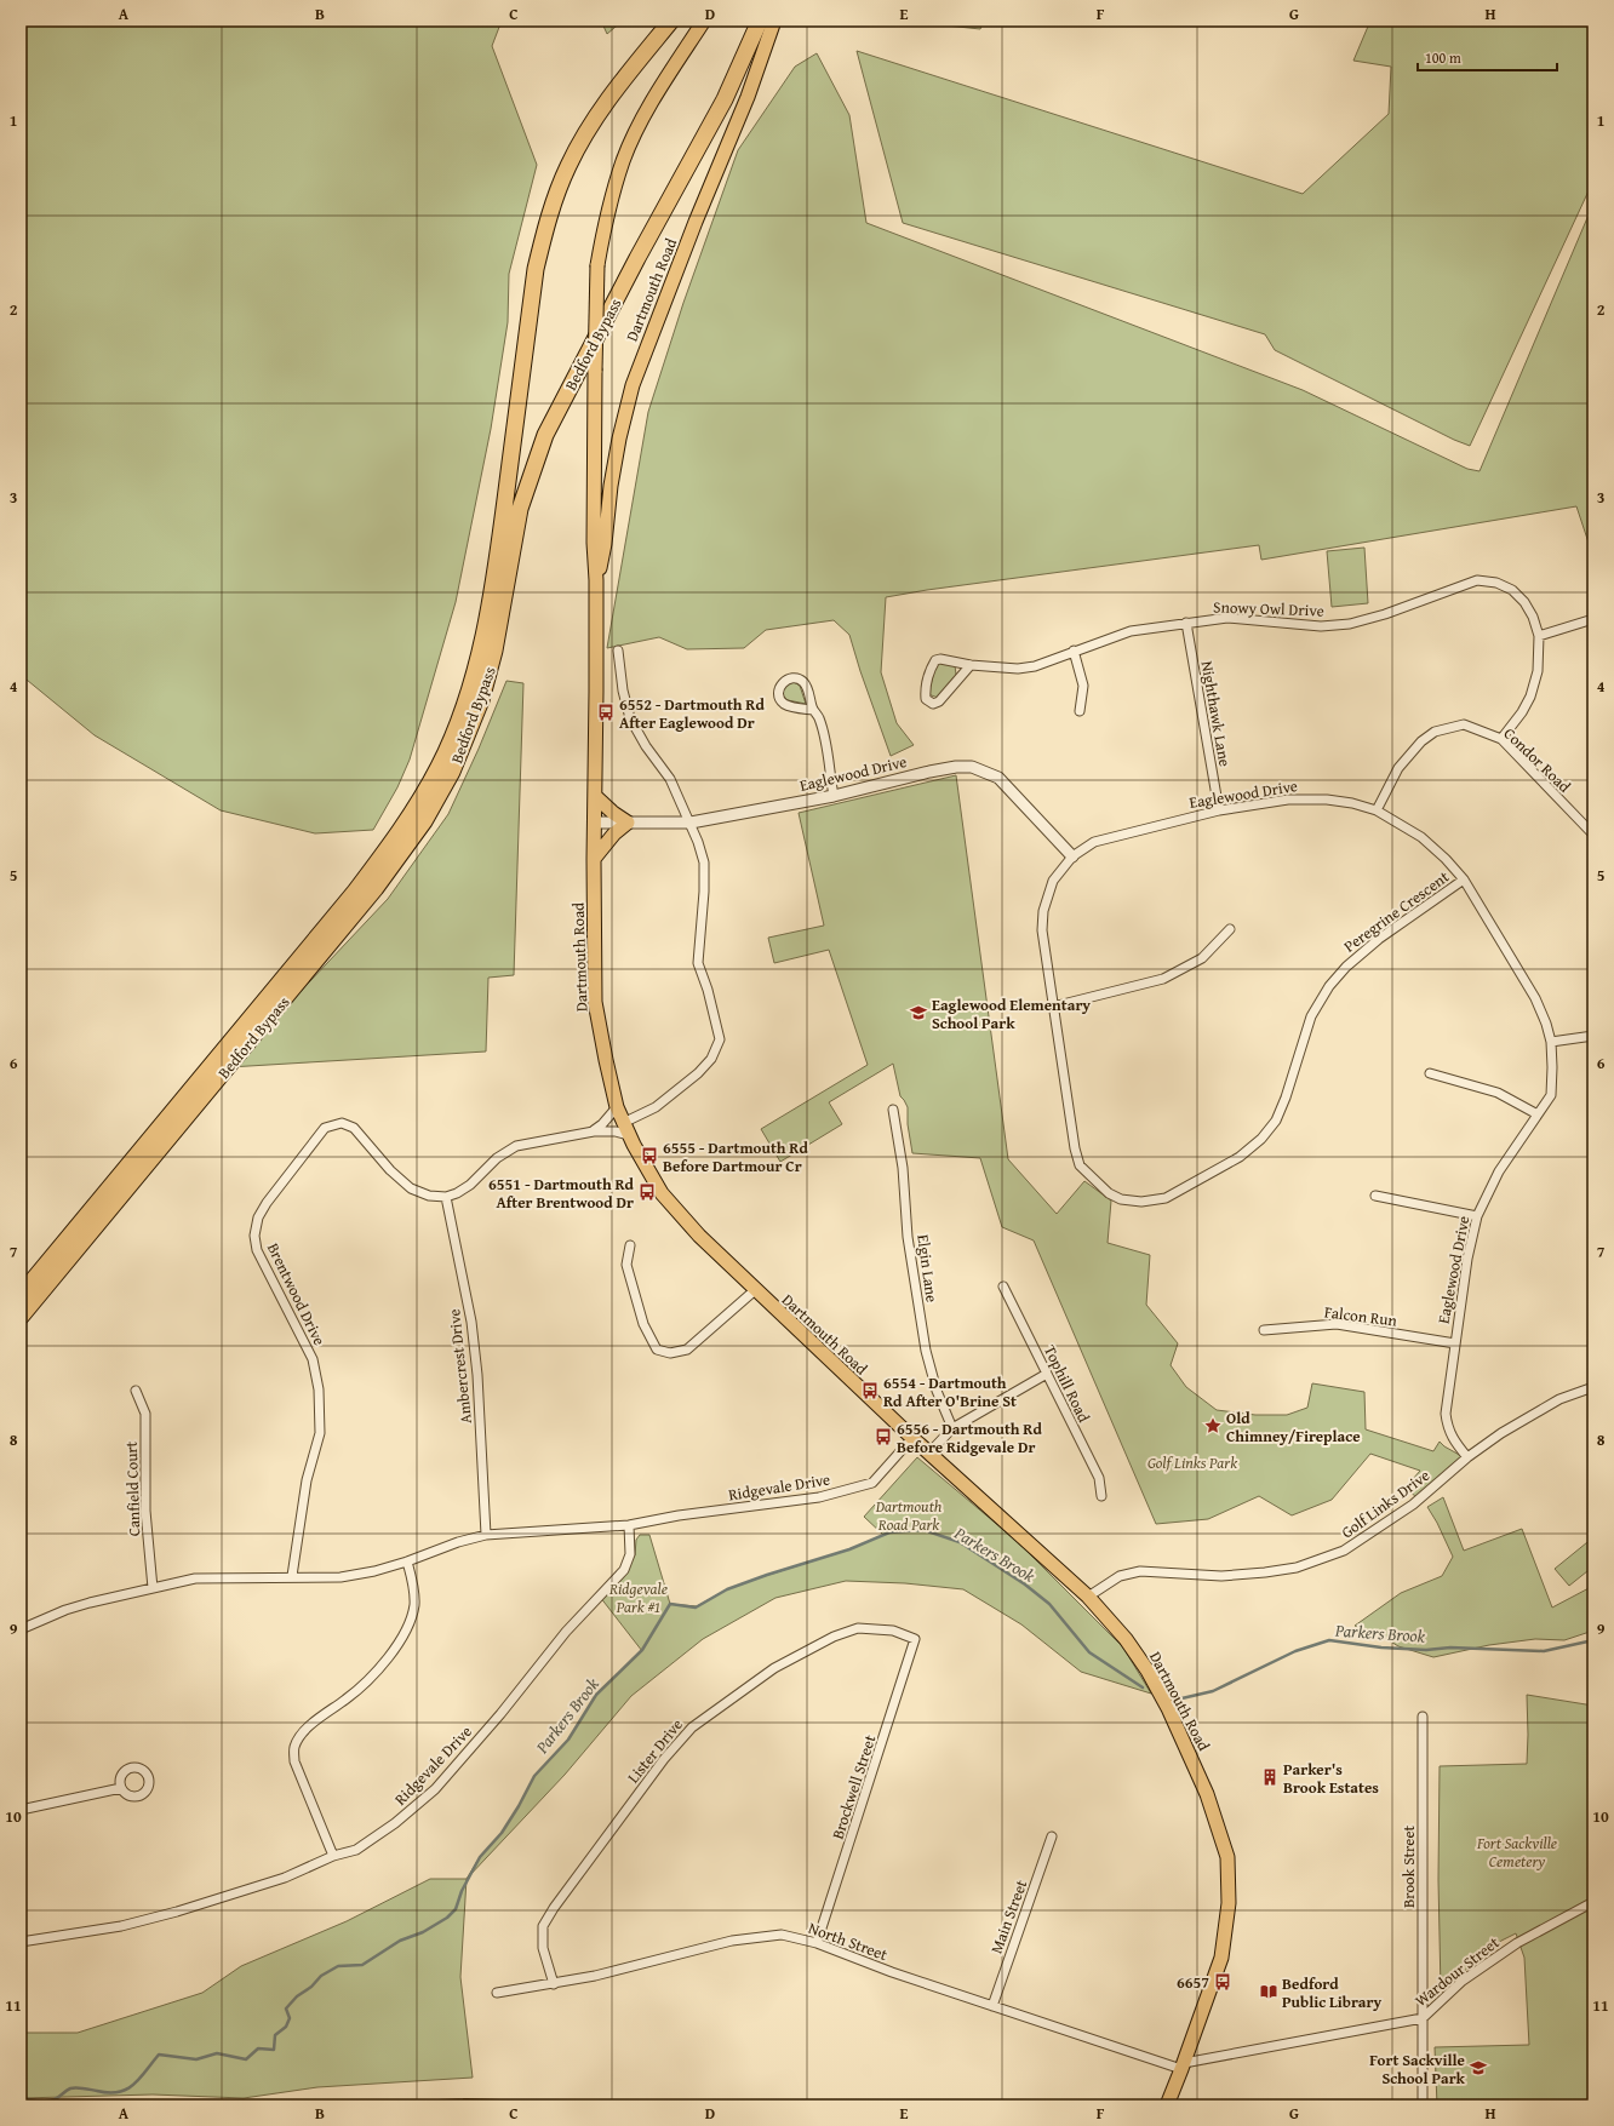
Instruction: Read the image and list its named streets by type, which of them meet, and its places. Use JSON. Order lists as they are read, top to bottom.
{
  "streets": {
    "highway": ["Bedford Bypass"],
    "main road": ["Dartmouth Road"],
    "street": [
      "Snowy Owl Drive",
      "Nighthawk Lane",
      "Condor Road",
      "Eaglewood Drive",
      "Peregrine Crescent",
      "Elgin Lane",
      "Brentwood Drive",
      "Falcon Run",
      "Ambercrest Drive",
      "Tophill Road",
      "Ridgevale Drive",
      "Canfield Court",
      "Golf Links Drive",
      "Lister Drive",
      "Brockwell Street",
      "Brook Street",
      "Main Street",
      "North Street",
      "Wardour Street"
    ]
  },
  "crossings": [
    ["Dartmouth Road", "Eaglewood Drive"],
    ["Dartmouth Road", "Ridgevale Drive"],
    ["Dartmouth Road", "Golf Links Drive"],
    ["Dartmouth Road", "North Street"],
    ["Dartmouth Road", "Wardour Street"],
    ["Snowy Owl Drive", "Nighthawk Lane"],
    ["Snowy Owl Drive", "Condor Road"],
    ["Nighthawk Lane", "Eaglewood Drive"],
    ["Condor Road", "Eaglewood Drive"],
    ["Eaglewood Drive", "Peregrine Crescent"],
    ["Eaglewood Drive", "Falcon Run"],
    ["Eaglewood Drive", "Golf Links Drive"],
    ["Brentwood Drive", "Ambercrest Drive"],
    ["Brentwood Drive", "Ridgevale Drive"],
    ["Ambercrest Drive", "Ridgevale Drive"],
    ["Ridgevale Drive", "Canfield Court"],
    ["Lister Drive", "Brockwell Street"],
    ["Lister Drive", "North Street"],
    ["Brockwell Street", "North Street"],
    ["Brook Street", "Wardour Street"],
    ["Main Street", "North Street"],
    ["North Street", "Wardour Street"]
  ],
  "water": ["Parkers Brook"],
  "parks": [
    "Golf Links Park",
    "Dartmouth Road Park",
    "Ridgevale Park #1",
    "Fort Sackville Cemetery"
  ],
  "places": {
    "bus stop": [
      "6552 - Dartmouth Rd After Eaglewood Dr",
      "6555 - Dartmouth Rd Before Dartmour Cr",
      "6551 - Dartmouth Rd After Brentwood Dr",
      "6554 - Dartmouth Rd After O'Brine St",
      "6556 - Dartmouth Rd Before Ridgevale Dr",
      "6657"
    ],
    "school or university": ["Eaglewood Elementary School Park", "Fort Sackville School Park"],
    "place": ["Old Chimney/Fireplace"],
    "building": ["Parker's Brook Estates"],
    "library": ["Bedford Public Library"]
  },
  "scale_bar": "100 m",
  "grid": {
    "columns": [
      "A",
      "B",
      "C",
      "D",
      "E",
      "F",
      "G",
      "H"
    ],
    "rows": [
      "1",
      "2",
      "3",
      "4",
      "5",
      "6",
      "7",
      "8",
      "9",
      "10",
      "11"
    ]
  }
}
